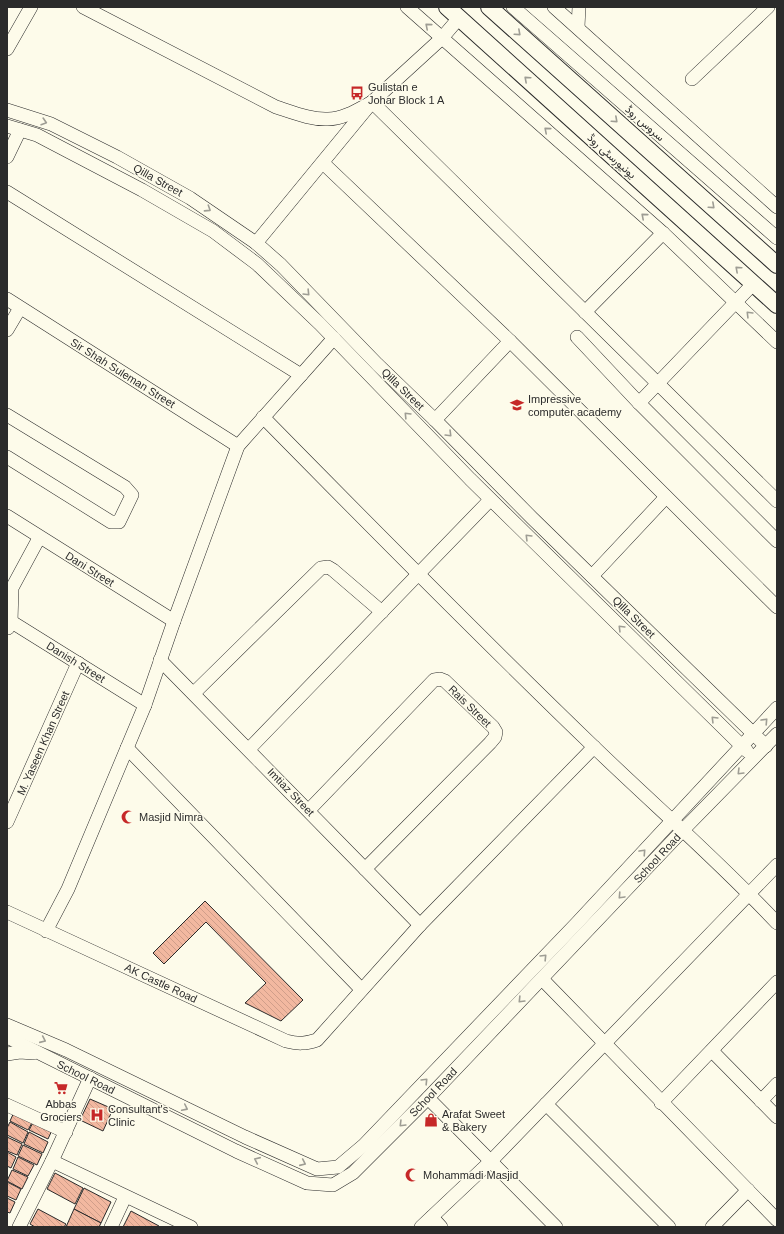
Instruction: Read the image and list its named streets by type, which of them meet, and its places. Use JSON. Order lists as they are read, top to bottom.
{
  "streets": {
    "main road": ["یونیورسٹی روڈ"],
    "street": [
      "سروس روڈ",
      "Qilla Street",
      "Sir Shah Suleman Street",
      "Dani Street",
      "Danish Street",
      "Rais Street",
      "M. Yaseen Khan Street",
      "Imtiaz Street",
      "School Road",
      "AK Castle Road"
    ]
  },
  "crossings": [
    ["Qilla Street", "School Road"],
    ["Danish Street", "M. Yaseen Khan Street"],
    ["Rais Street", "Imtiaz Street"]
  ],
  "places": {
    "bus stop": ["Gulistan e Johar Block 1 A"],
    "school or university": ["Impressive computer academy"],
    "mosque": ["Masjid Nimra", "Mohammadi Masjid"],
    "supermarket": ["Abbas Grociers"],
    "hospital": ["Consultant's Clinic"],
    "shop": ["Arafat Sweet & Bakery"]
  }
}
